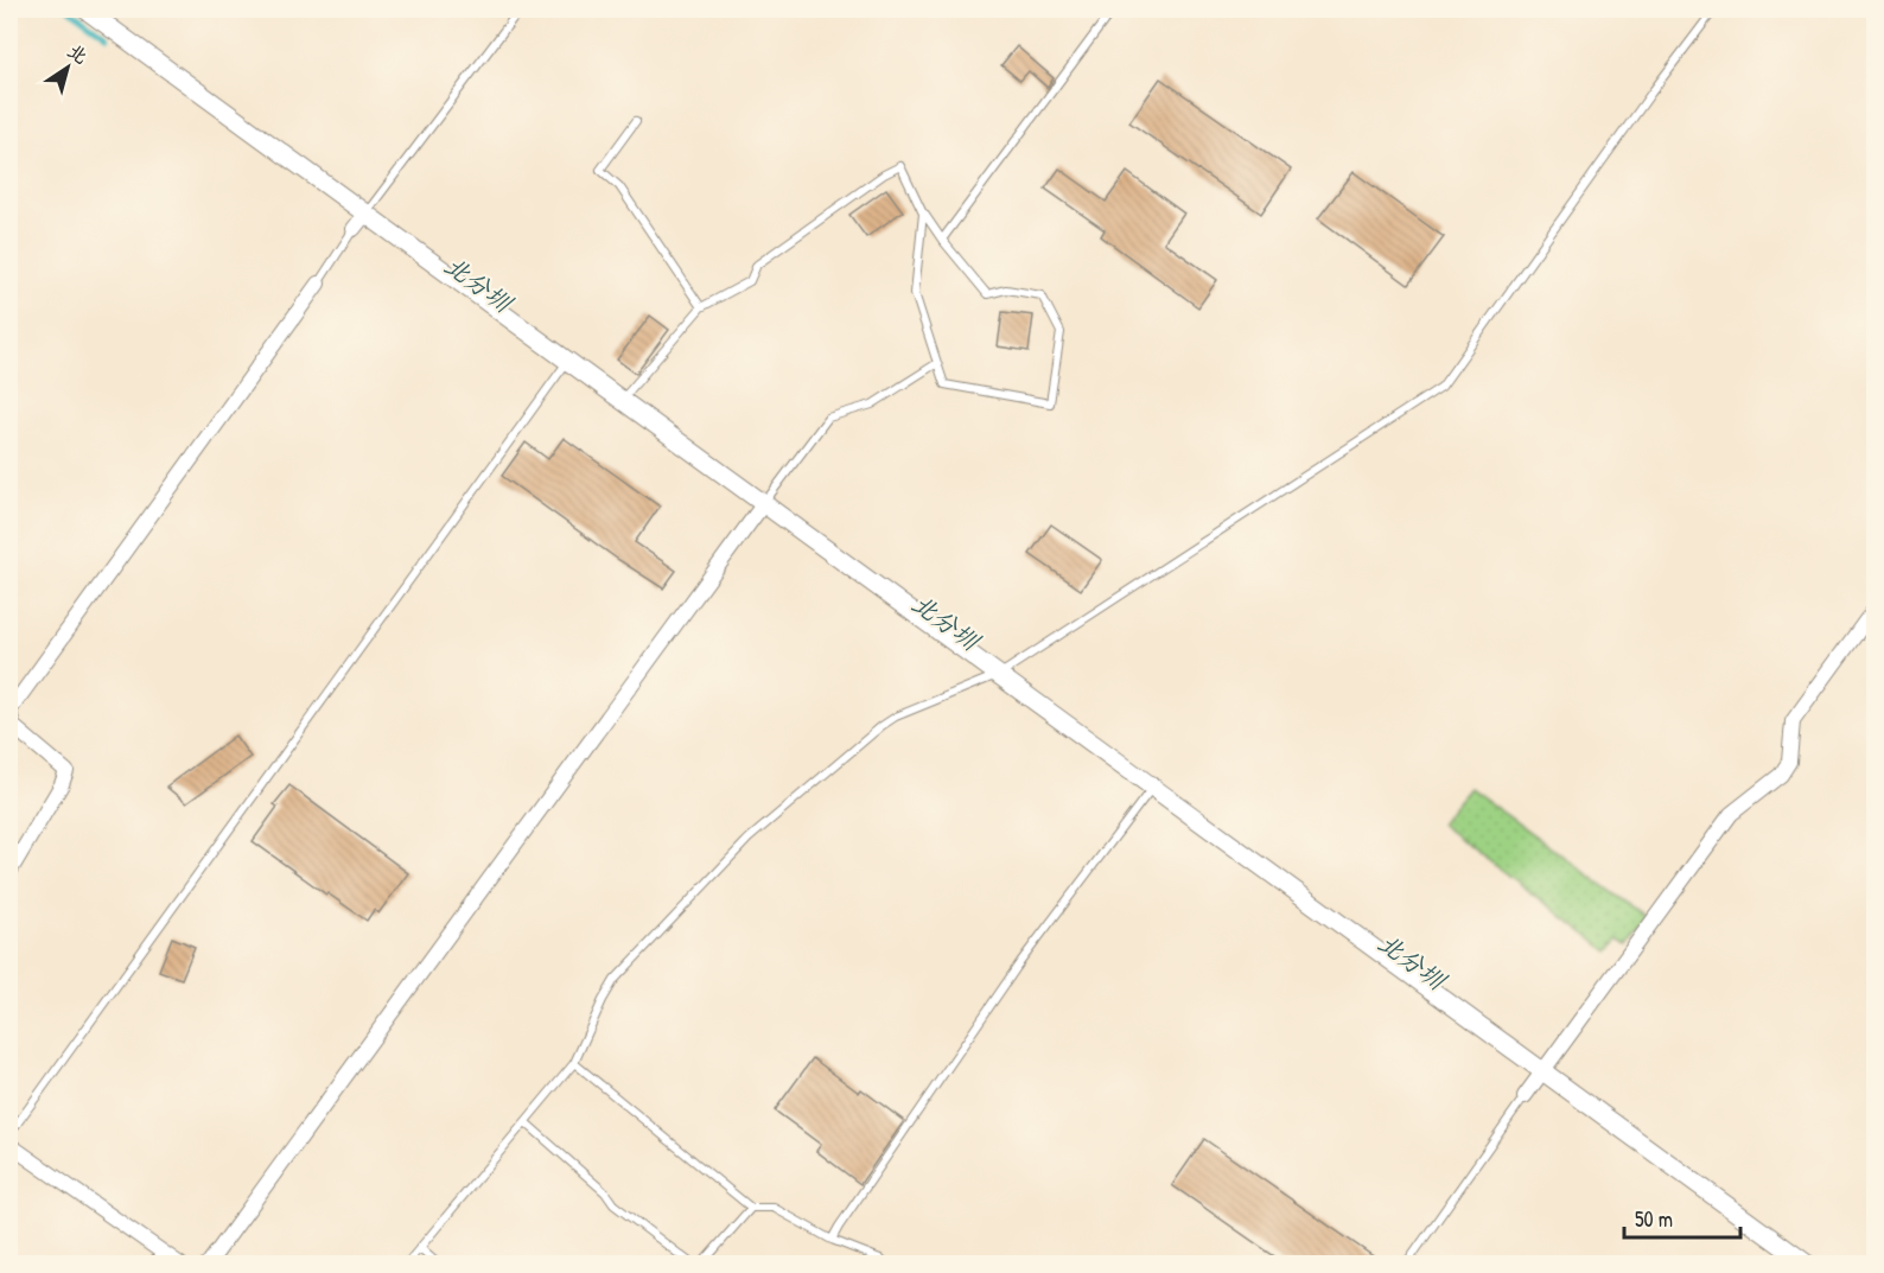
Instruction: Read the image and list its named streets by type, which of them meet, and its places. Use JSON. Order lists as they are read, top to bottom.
{
  "water": ["北分圳"],
  "scale_bar": "50 m",
  "north": "top right"
}
